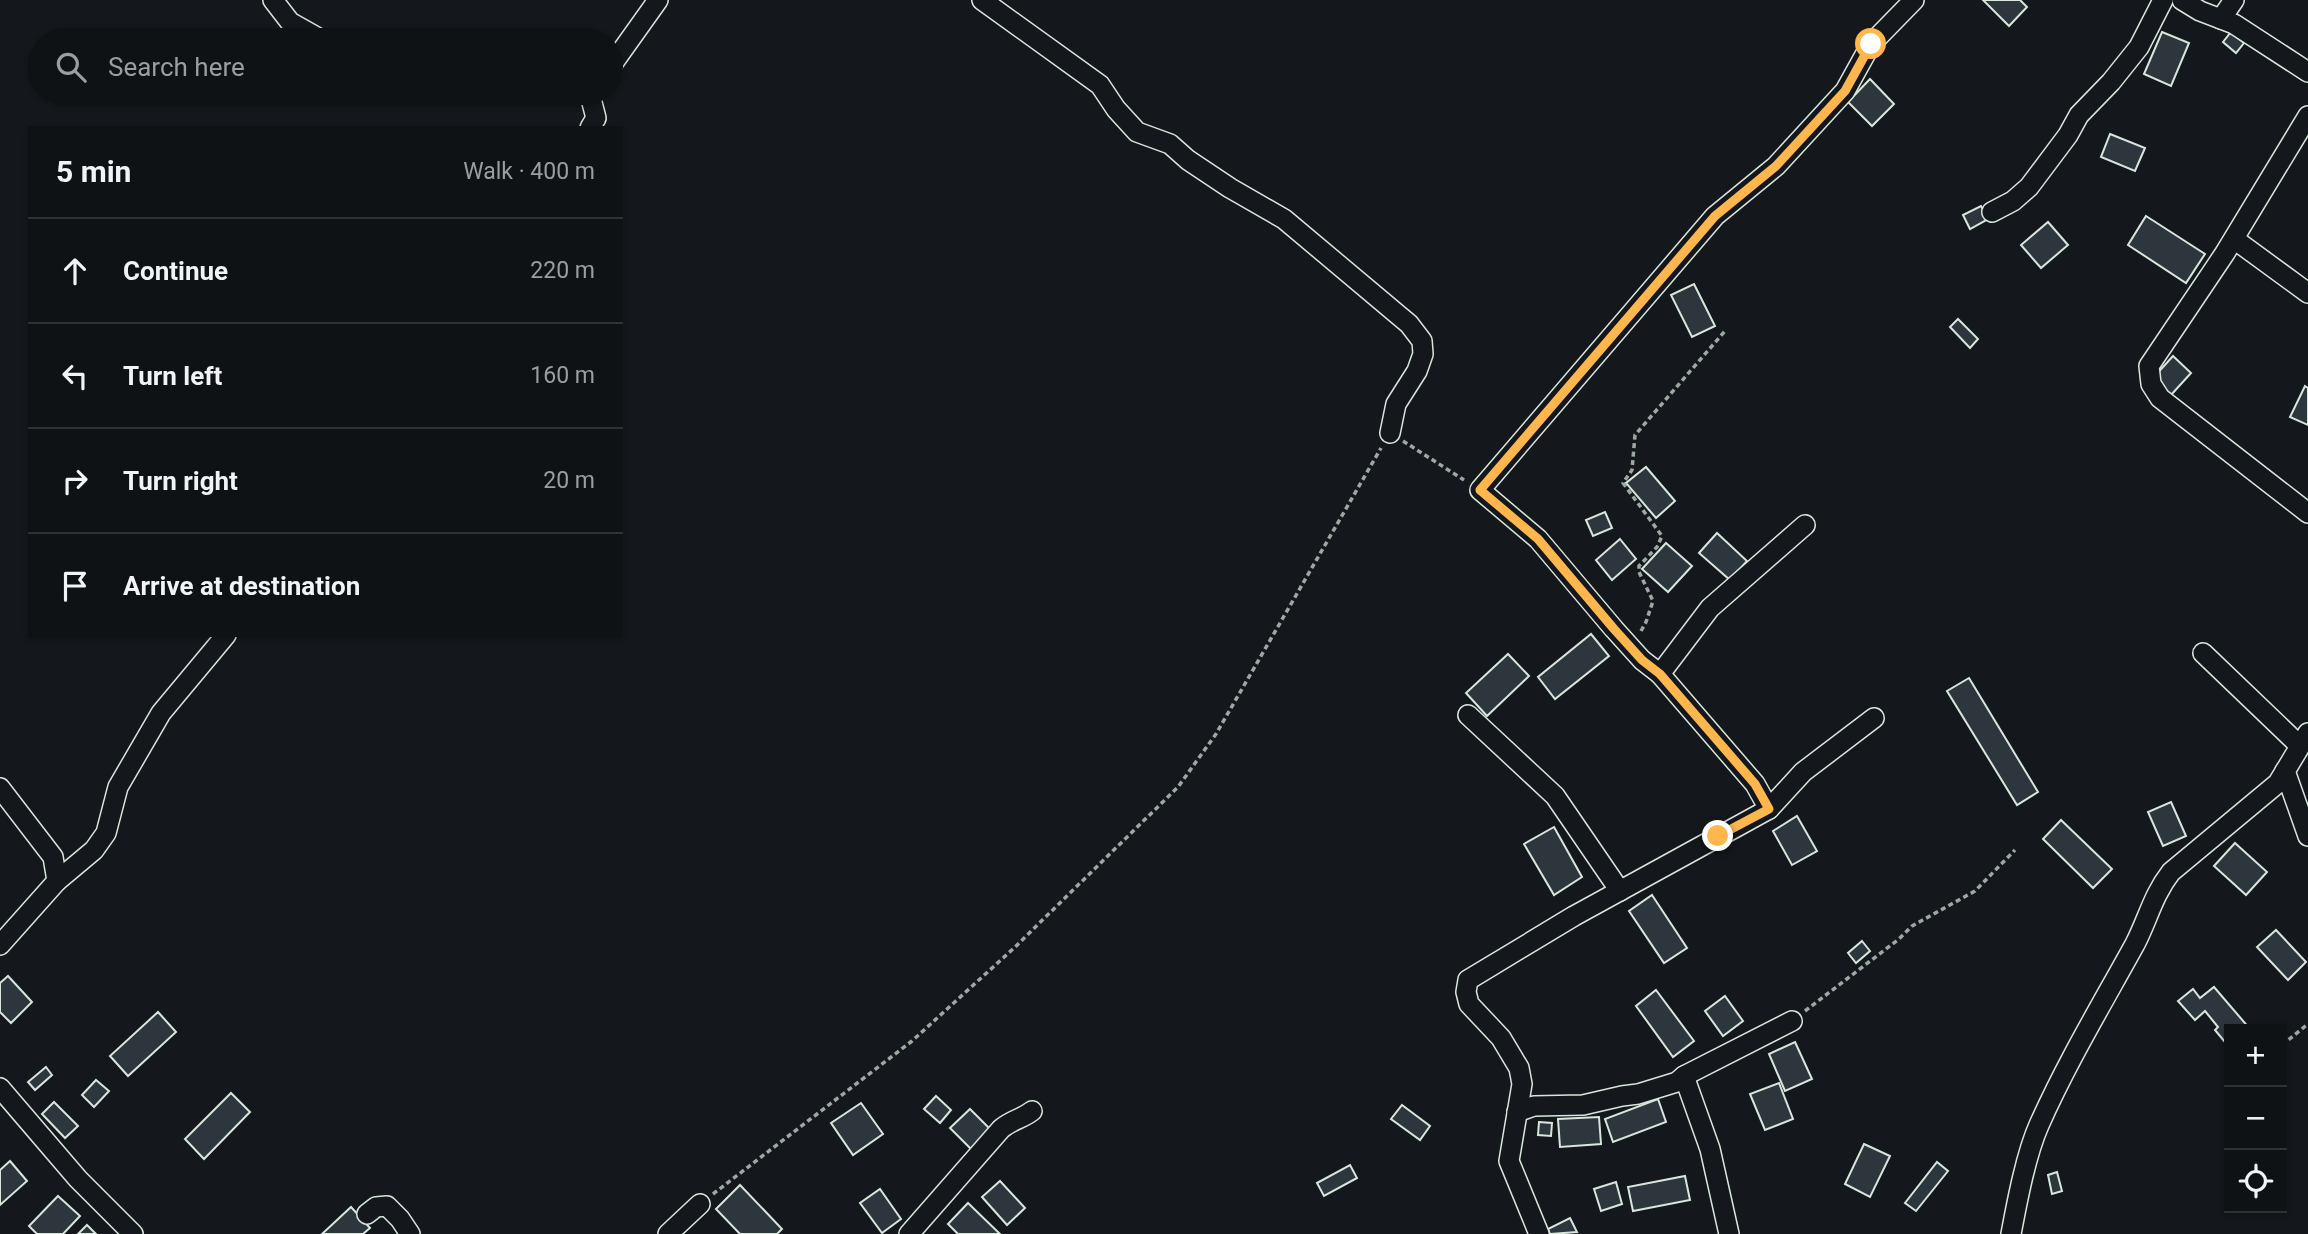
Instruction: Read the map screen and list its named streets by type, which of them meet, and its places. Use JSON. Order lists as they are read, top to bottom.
{
  "page": {
    "search": "Search here",
    "heading": ["5 min", "Walk · 400 m"],
    "list": [
      ["Continue", "220 m"],
      ["Turn left", "160 m"],
      ["Turn right", "20 m"],
      "Arrive at destination"
    ],
    "map_buttons": ["+", "−"]
  }
}
